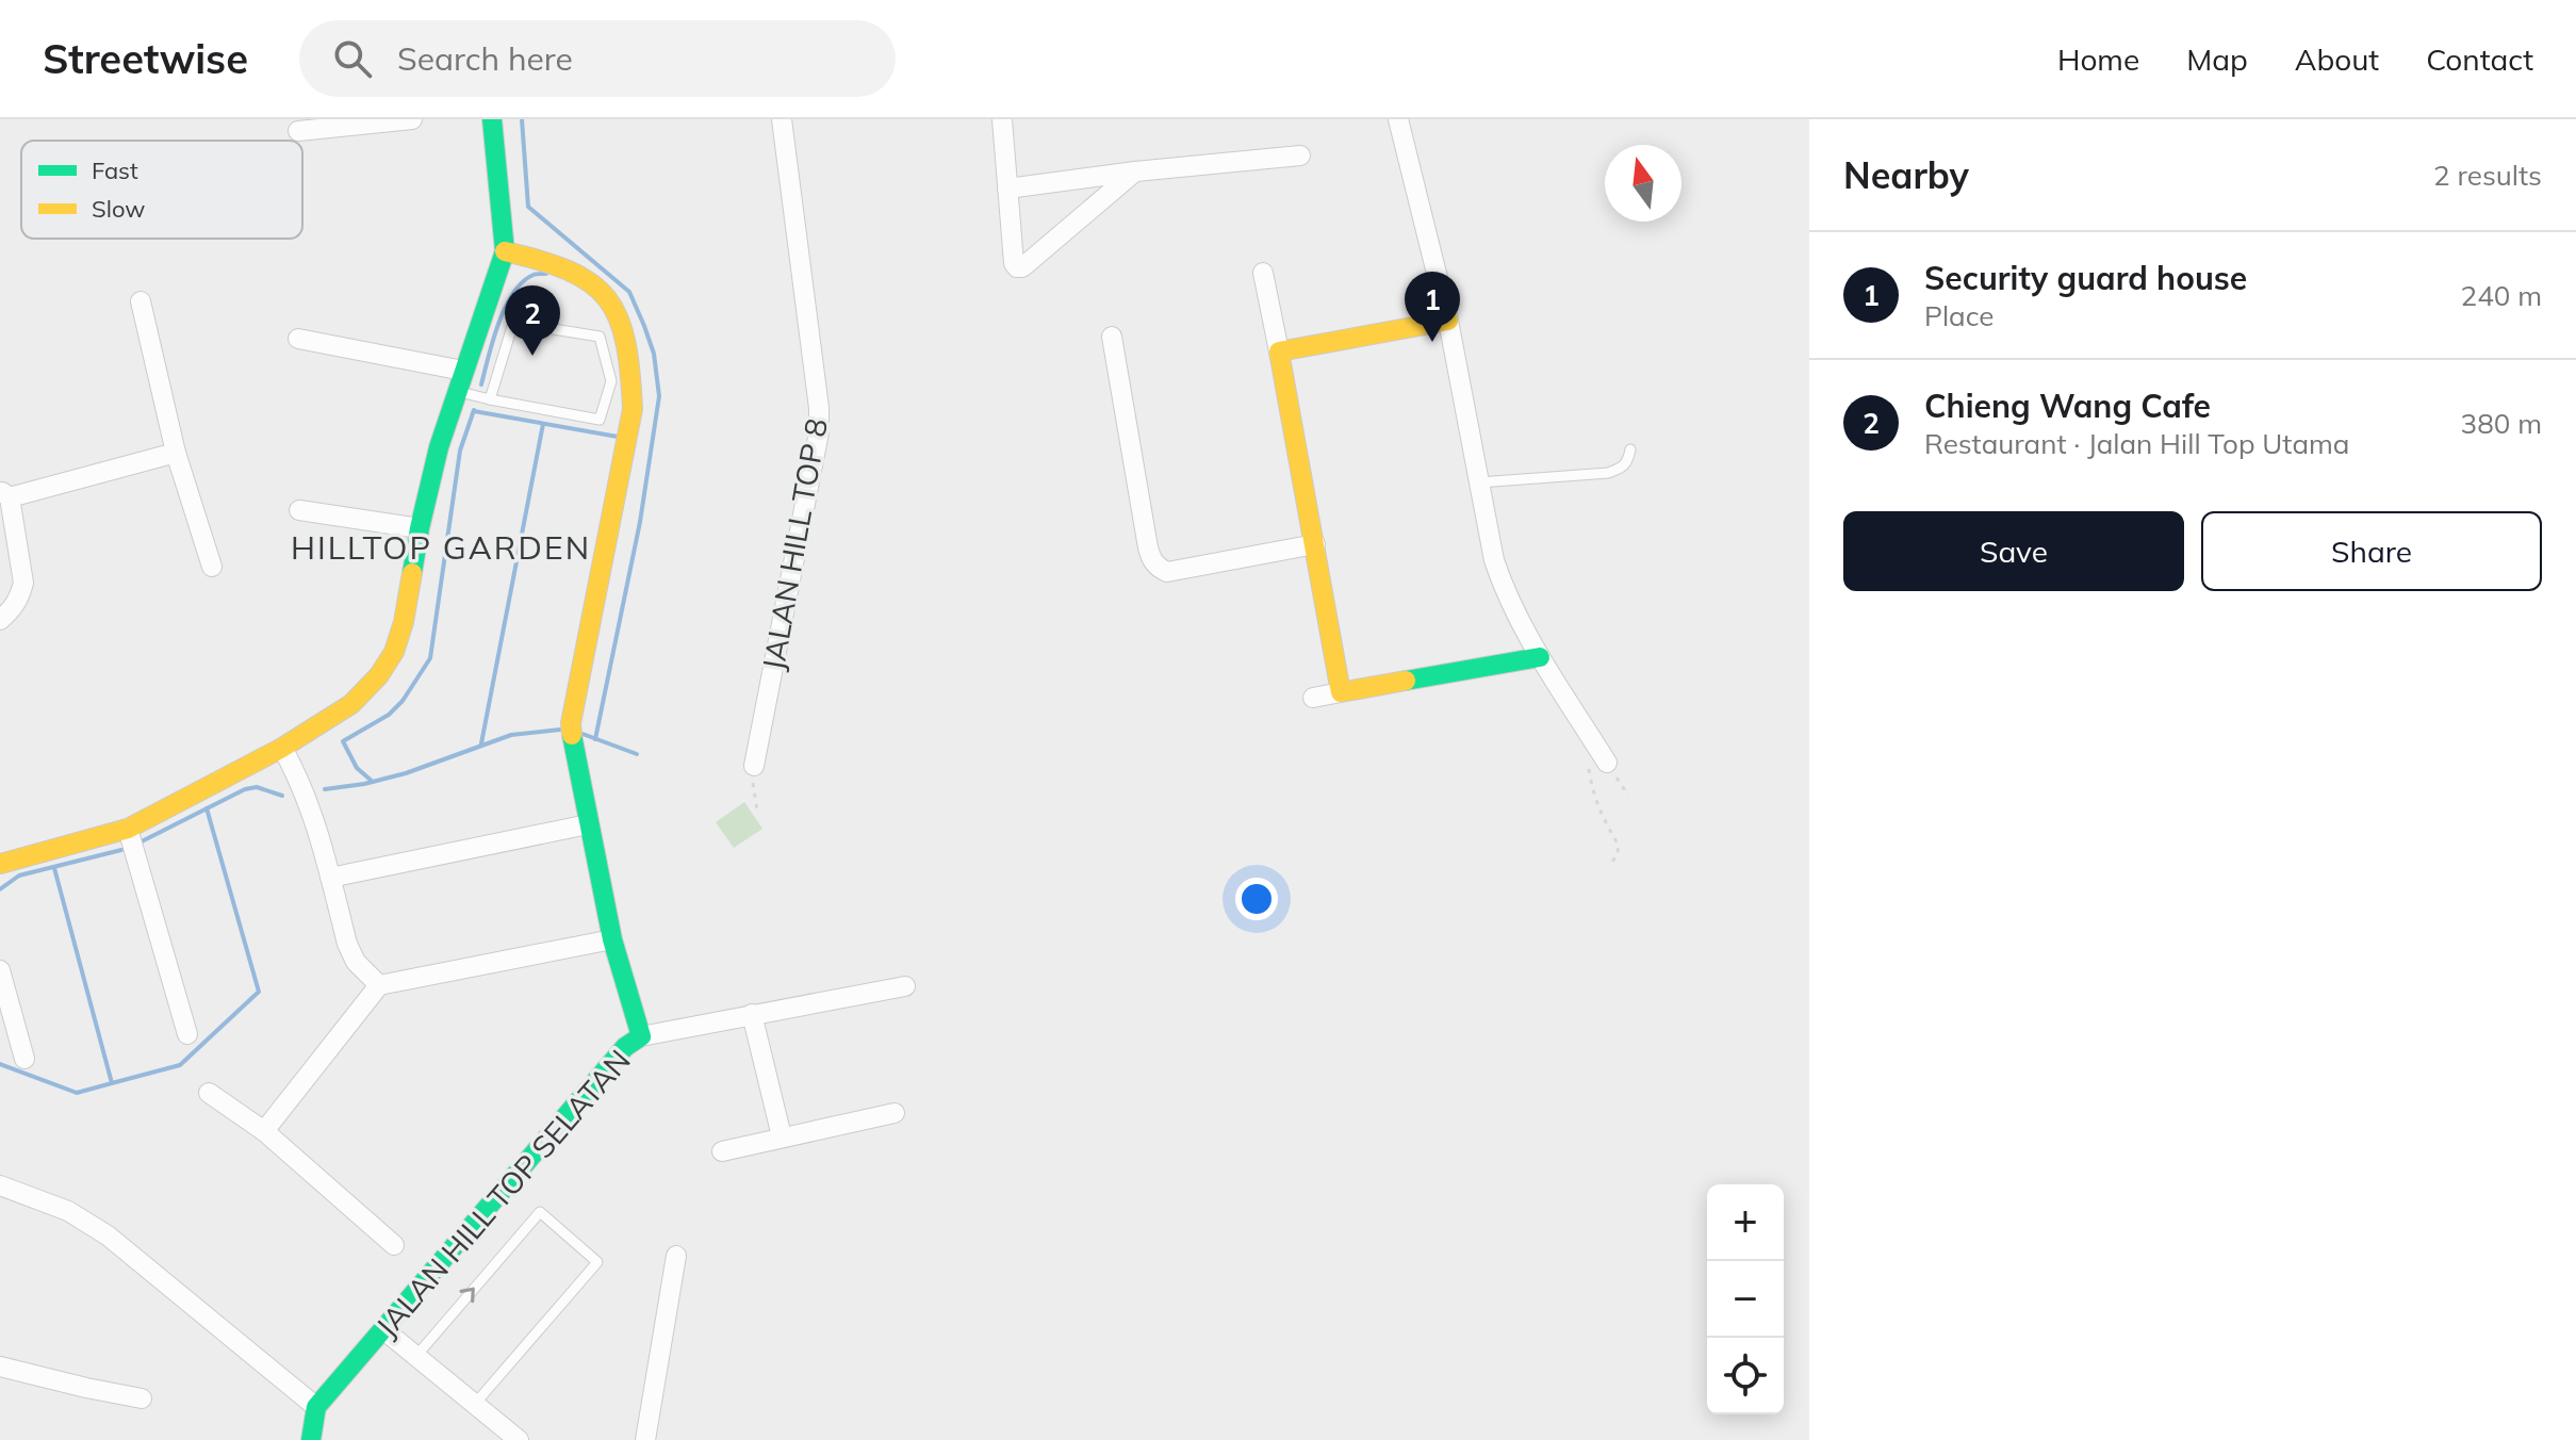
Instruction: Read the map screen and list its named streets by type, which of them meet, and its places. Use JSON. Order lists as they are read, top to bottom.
{
  "streets": {
    "street": ["JALAN HILL TOP 8", "JALAN HILL TOP SELATAN"]
  },
  "districts": ["HILLTOP GARDEN"],
  "legend": ["Fast", "Slow"],
  "north": "top",
  "page": {
    "header": "Streetwise",
    "search": "Search here",
    "nav": [
      "Home",
      "Map",
      "About",
      "Contact"
    ],
    "heading": ["Nearby", "2 results"],
    "list": [
      {
        "mark": "1",
        "name": "Security guard house",
        "note": "Place",
        "value": "240 m"
      },
      {
        "mark": "2",
        "name": "Chieng Wang Cafe",
        "note": "Restaurant · Jalan Hill Top Utama",
        "value": "380 m"
      }
    ],
    "pins": ["1", "2"],
    "buttons": ["Save", "Share"],
    "map_buttons": ["+", "−"]
  }
}
